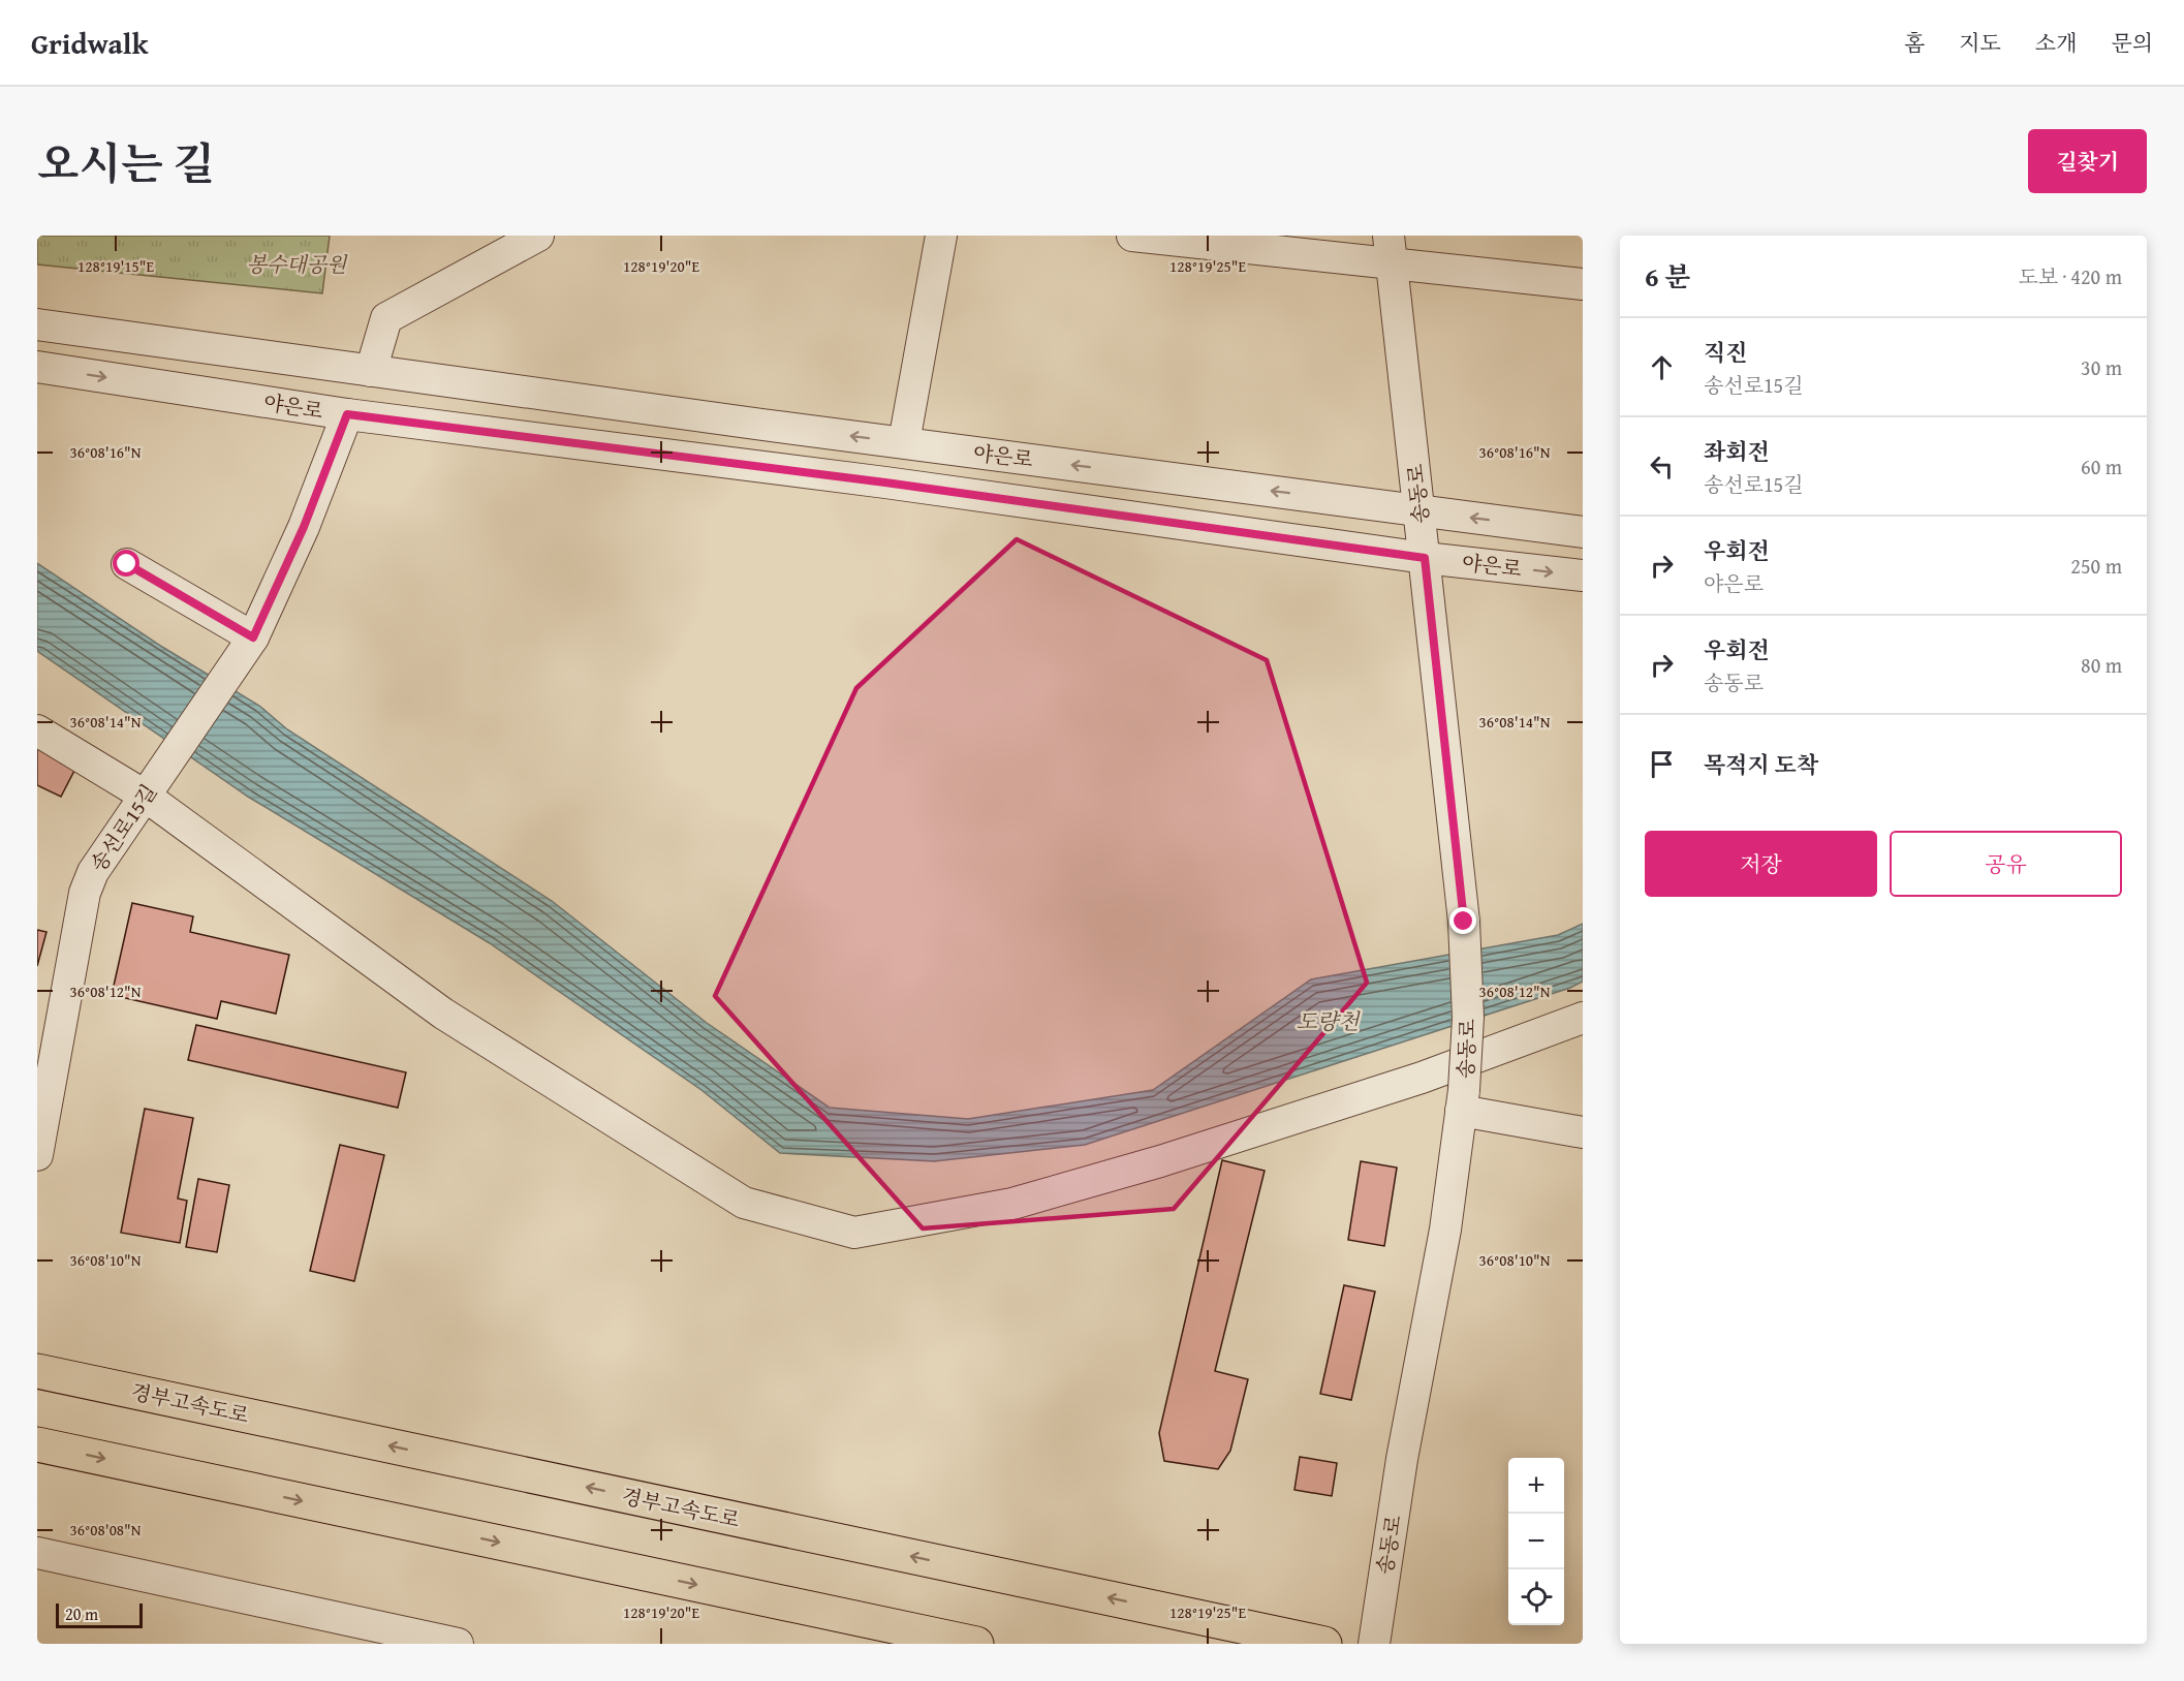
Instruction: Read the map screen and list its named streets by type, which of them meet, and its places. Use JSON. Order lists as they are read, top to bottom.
{
  "streets": {
    "highway": ["경부고속도로"],
    "street": ["야은로", "송동로", "송선로15길"]
  },
  "crossings": [
    ["야은로", "송동로"],
    ["야은로", "송선로15길"]
  ],
  "water": ["도량천"],
  "parks": ["봉수대공원"],
  "scale_bar": "20 m",
  "page": {
    "header": "Gridwalk",
    "nav": [
      "홈",
      "지도",
      "소개",
      "문의"
    ],
    "title": "오시는 길",
    "buttons": [
      "길찾기",
      ["저장", "공유"]
    ],
    "heading": ["6 분", "도보 · 420 m"],
    "list": [
      ["직진", "송선로15길", "30 m"],
      ["좌회전", "송선로15길", "60 m"],
      ["우회전", "야은로", "250 m"],
      ["우회전", "송동로", "80 m"],
      "목적지 도착"
    ],
    "map_buttons": ["+", "−"],
    "scale": "20 m"
  },
  "coordinates": [
    "128°19'15\"E",
    "128°19'20\"E",
    "128°19'25\"E",
    "36°08'16\"N",
    "36°08'14\"N",
    "36°08'12\"N",
    "36°08'10\"N",
    "36°08'08\"N"
  ]
}
